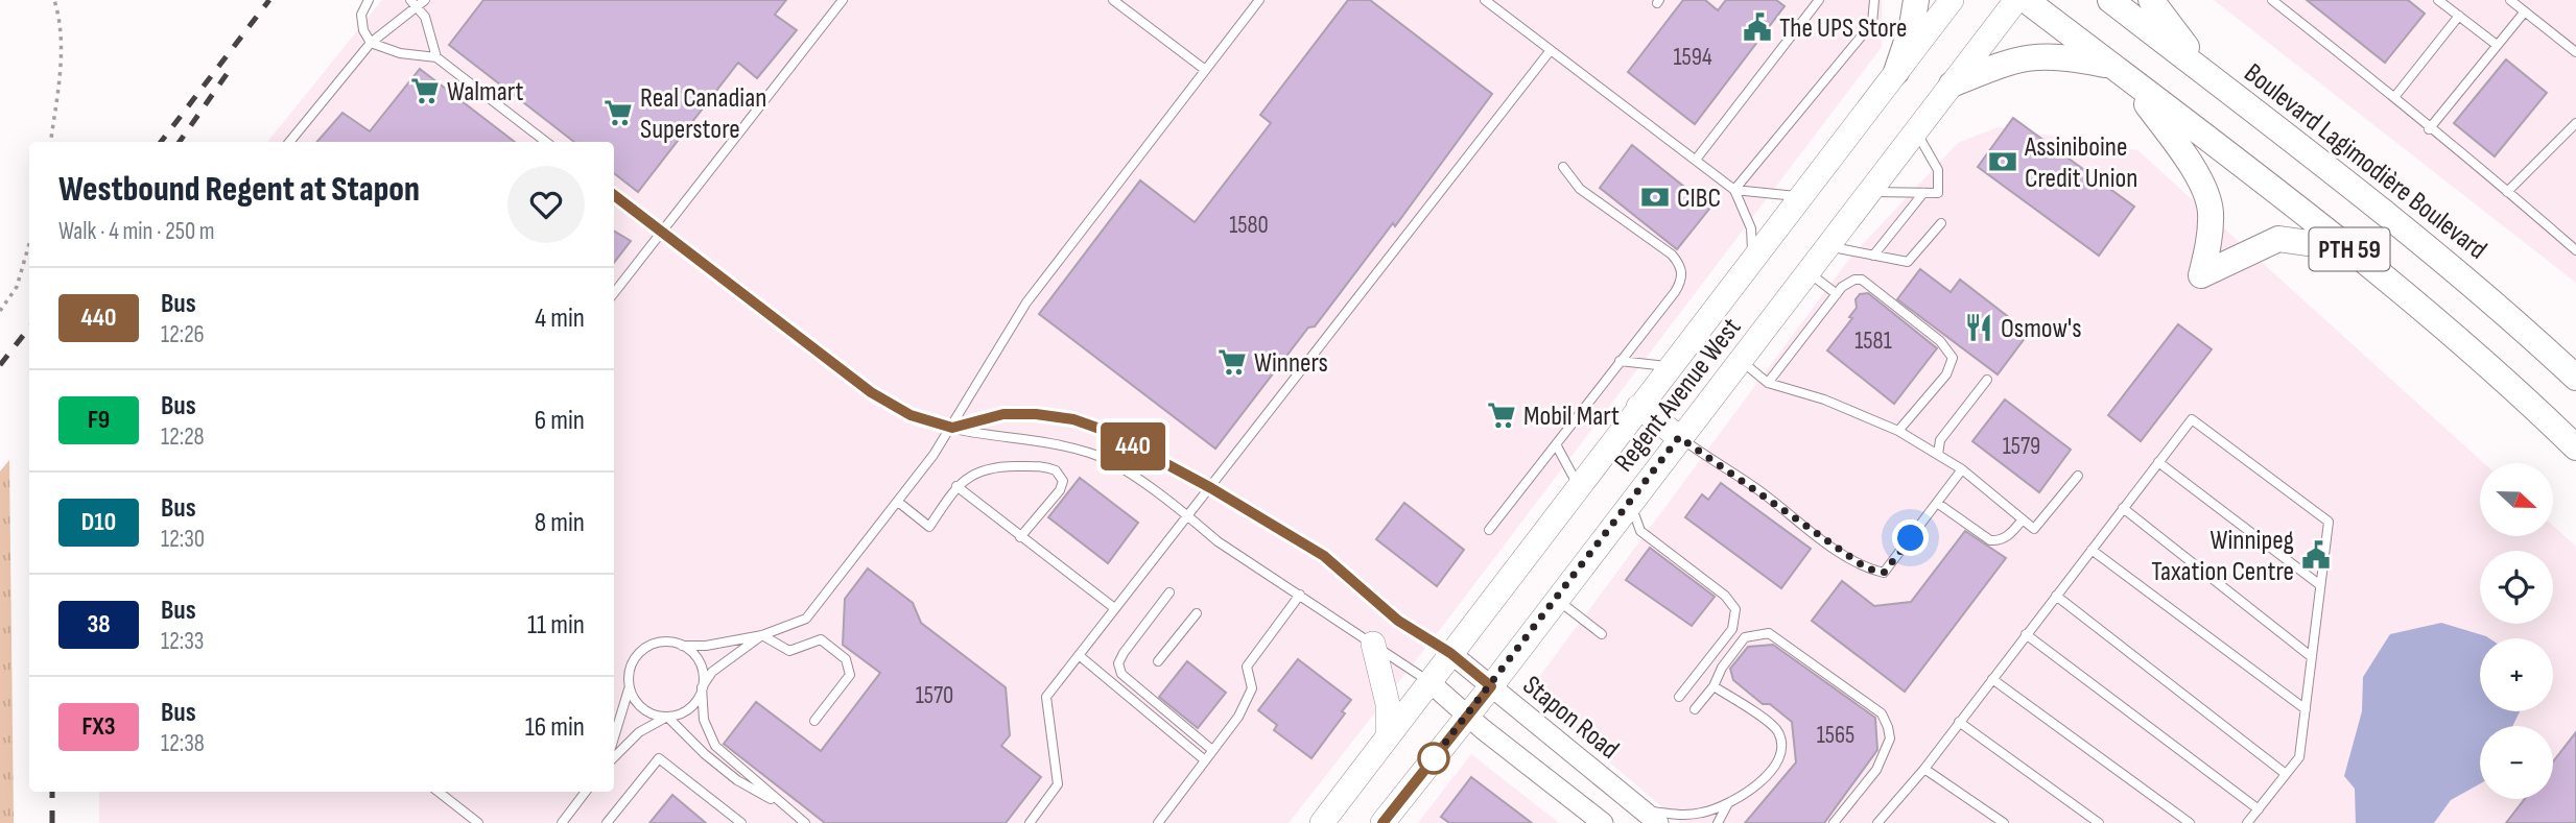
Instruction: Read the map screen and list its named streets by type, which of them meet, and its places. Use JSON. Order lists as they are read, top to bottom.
{
  "streets": {
    "main road": ["Boulevard Lagimodière Boulevard", "PTH 59", "Regent Avenue West"],
    "street": ["Stapon Road"]
  },
  "crossings": [
    ["Regent Avenue West", "Stapon Road"]
  ],
  "places": {
    "public building": ["The UPS Store", "Winnipeg Taxation Centre"],
    "supermarket": [
      "Walmart",
      "Real Canadian Superstore",
      "Winners",
      "Mobil Mart"
    ],
    "bank": ["Assiniboine Credit Union", "CIBC"],
    "restaurant": ["Osmow's"]
  },
  "lines": ["bus line 440"],
  "house_numbers": [
    "1594",
    "1580",
    "1581",
    "1579",
    "1570",
    "1565"
  ],
  "north": "right",
  "page": {
    "on_map": "440",
    "heading": ["Westbound Regent at Stapon", "Walk · 4 min · 250 m"],
    "list": [
      {
        "mark": "440",
        "name": "Bus",
        "note": "12:26",
        "value": "4 min"
      },
      {
        "mark": "F9",
        "name": "Bus",
        "note": "12:28",
        "value": "6 min"
      },
      {
        "mark": "D10",
        "name": "Bus",
        "note": "12:30",
        "value": "8 min"
      },
      {
        "mark": "38",
        "name": "Bus",
        "note": "12:33",
        "value": "11 min"
      },
      {
        "mark": "FX3",
        "name": "Bus",
        "note": "12:38",
        "value": "16 min"
      }
    ],
    "map_buttons": ["+", "−"]
  }
}
